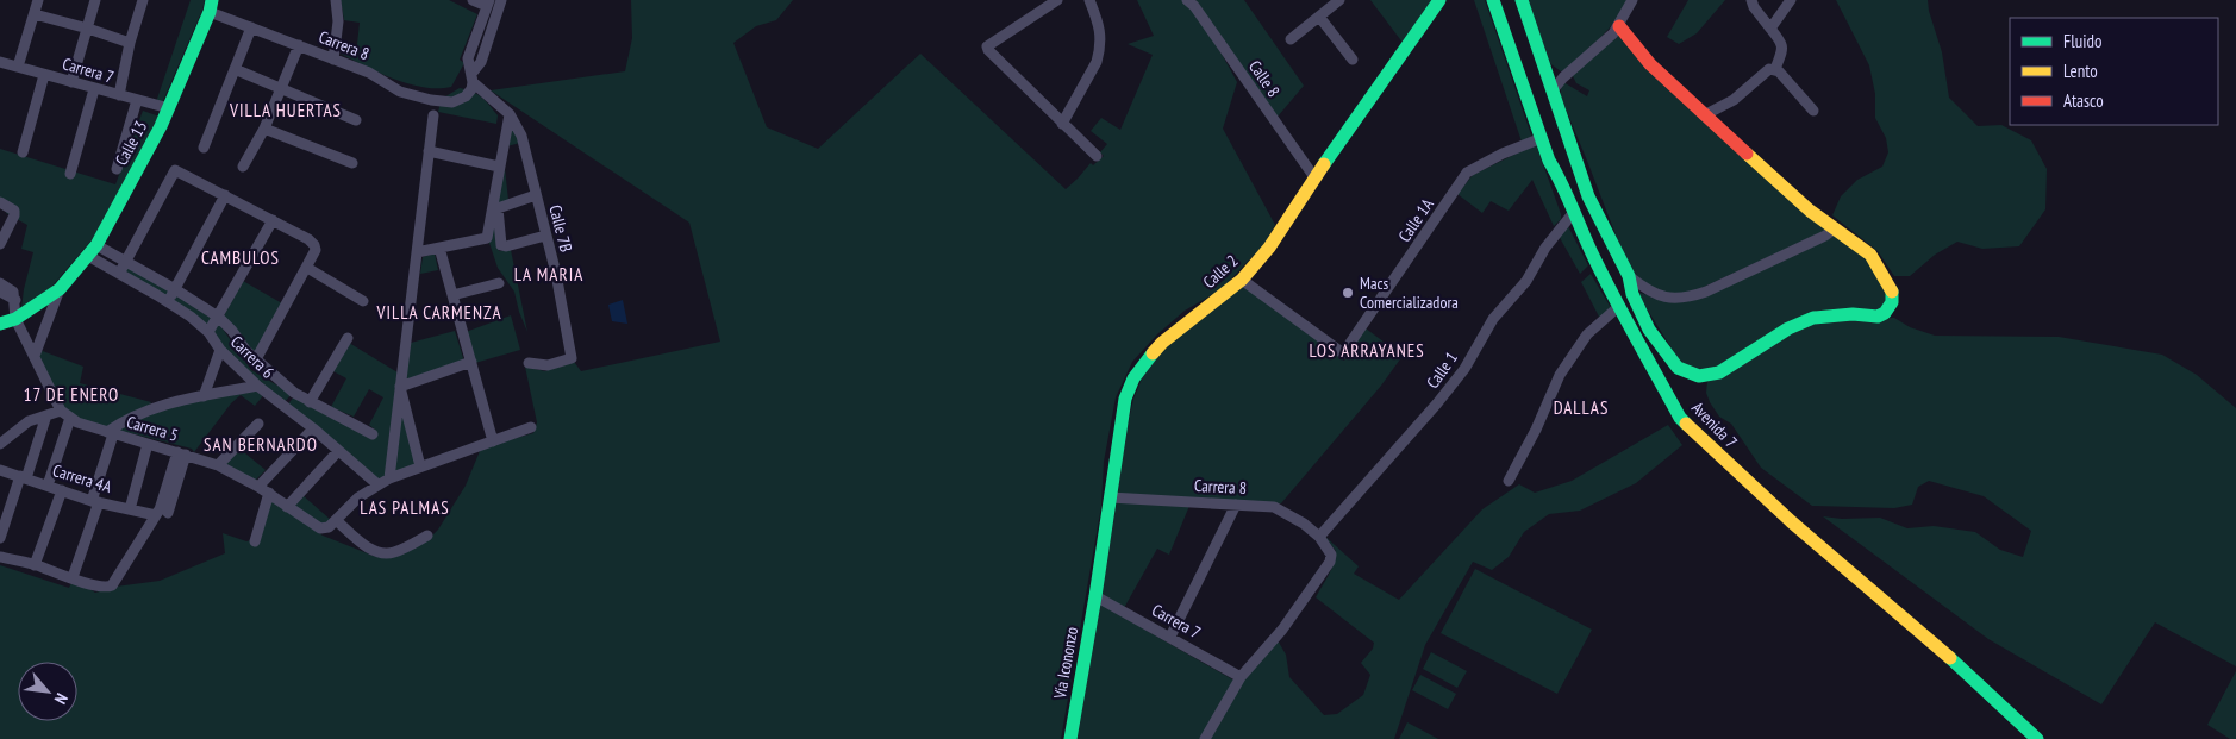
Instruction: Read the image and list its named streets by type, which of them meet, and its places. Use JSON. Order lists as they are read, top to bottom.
{
  "streets": {
    "main road": [
      "Calle 13",
      "Calle 2",
      "Avenida 7",
      "Vía Icononzo"
    ],
    "street": [
      "Carrera 8",
      "Carrera 7",
      "Calle 8",
      "Calle 1A",
      "Calle 7B",
      "Carrera 6",
      "Calle 1",
      "Carrera 5",
      "Carrera 4A"
    ]
  },
  "crossings": [
    ["Carrera 8", "Calle 13"],
    ["Carrera 8", "Calle 7B"],
    ["Carrera 8", "Calle 2"],
    ["Carrera 8", "Calle 1"],
    ["Carrera 7", "Calle 13"],
    ["Carrera 7", "Calle 2"],
    ["Carrera 7", "Vía Icononzo"],
    ["Calle 8", "Calle 2"],
    ["Calle 13", "Carrera 6"],
    ["Calle 1A", "Calle 2"],
    ["Calle 1A", "Avenida 7"],
    ["Calle 2", "Vía Icononzo"],
    ["Calle 1", "Avenida 7"]
  ],
  "districts": [
    "VILLA HUERTAS",
    "CAMBULOS",
    "LA MARIA",
    "VILLA CARMENZA",
    "LOS ARRAYANES",
    "17 DE ENERO",
    "DALLAS",
    "SAN BERNARDO",
    "LAS PALMAS"
  ],
  "places": ["Macs Comercializadora"],
  "legend": ["Fluido", "Lento", "Atasco"],
  "north": "bottom right"
}
